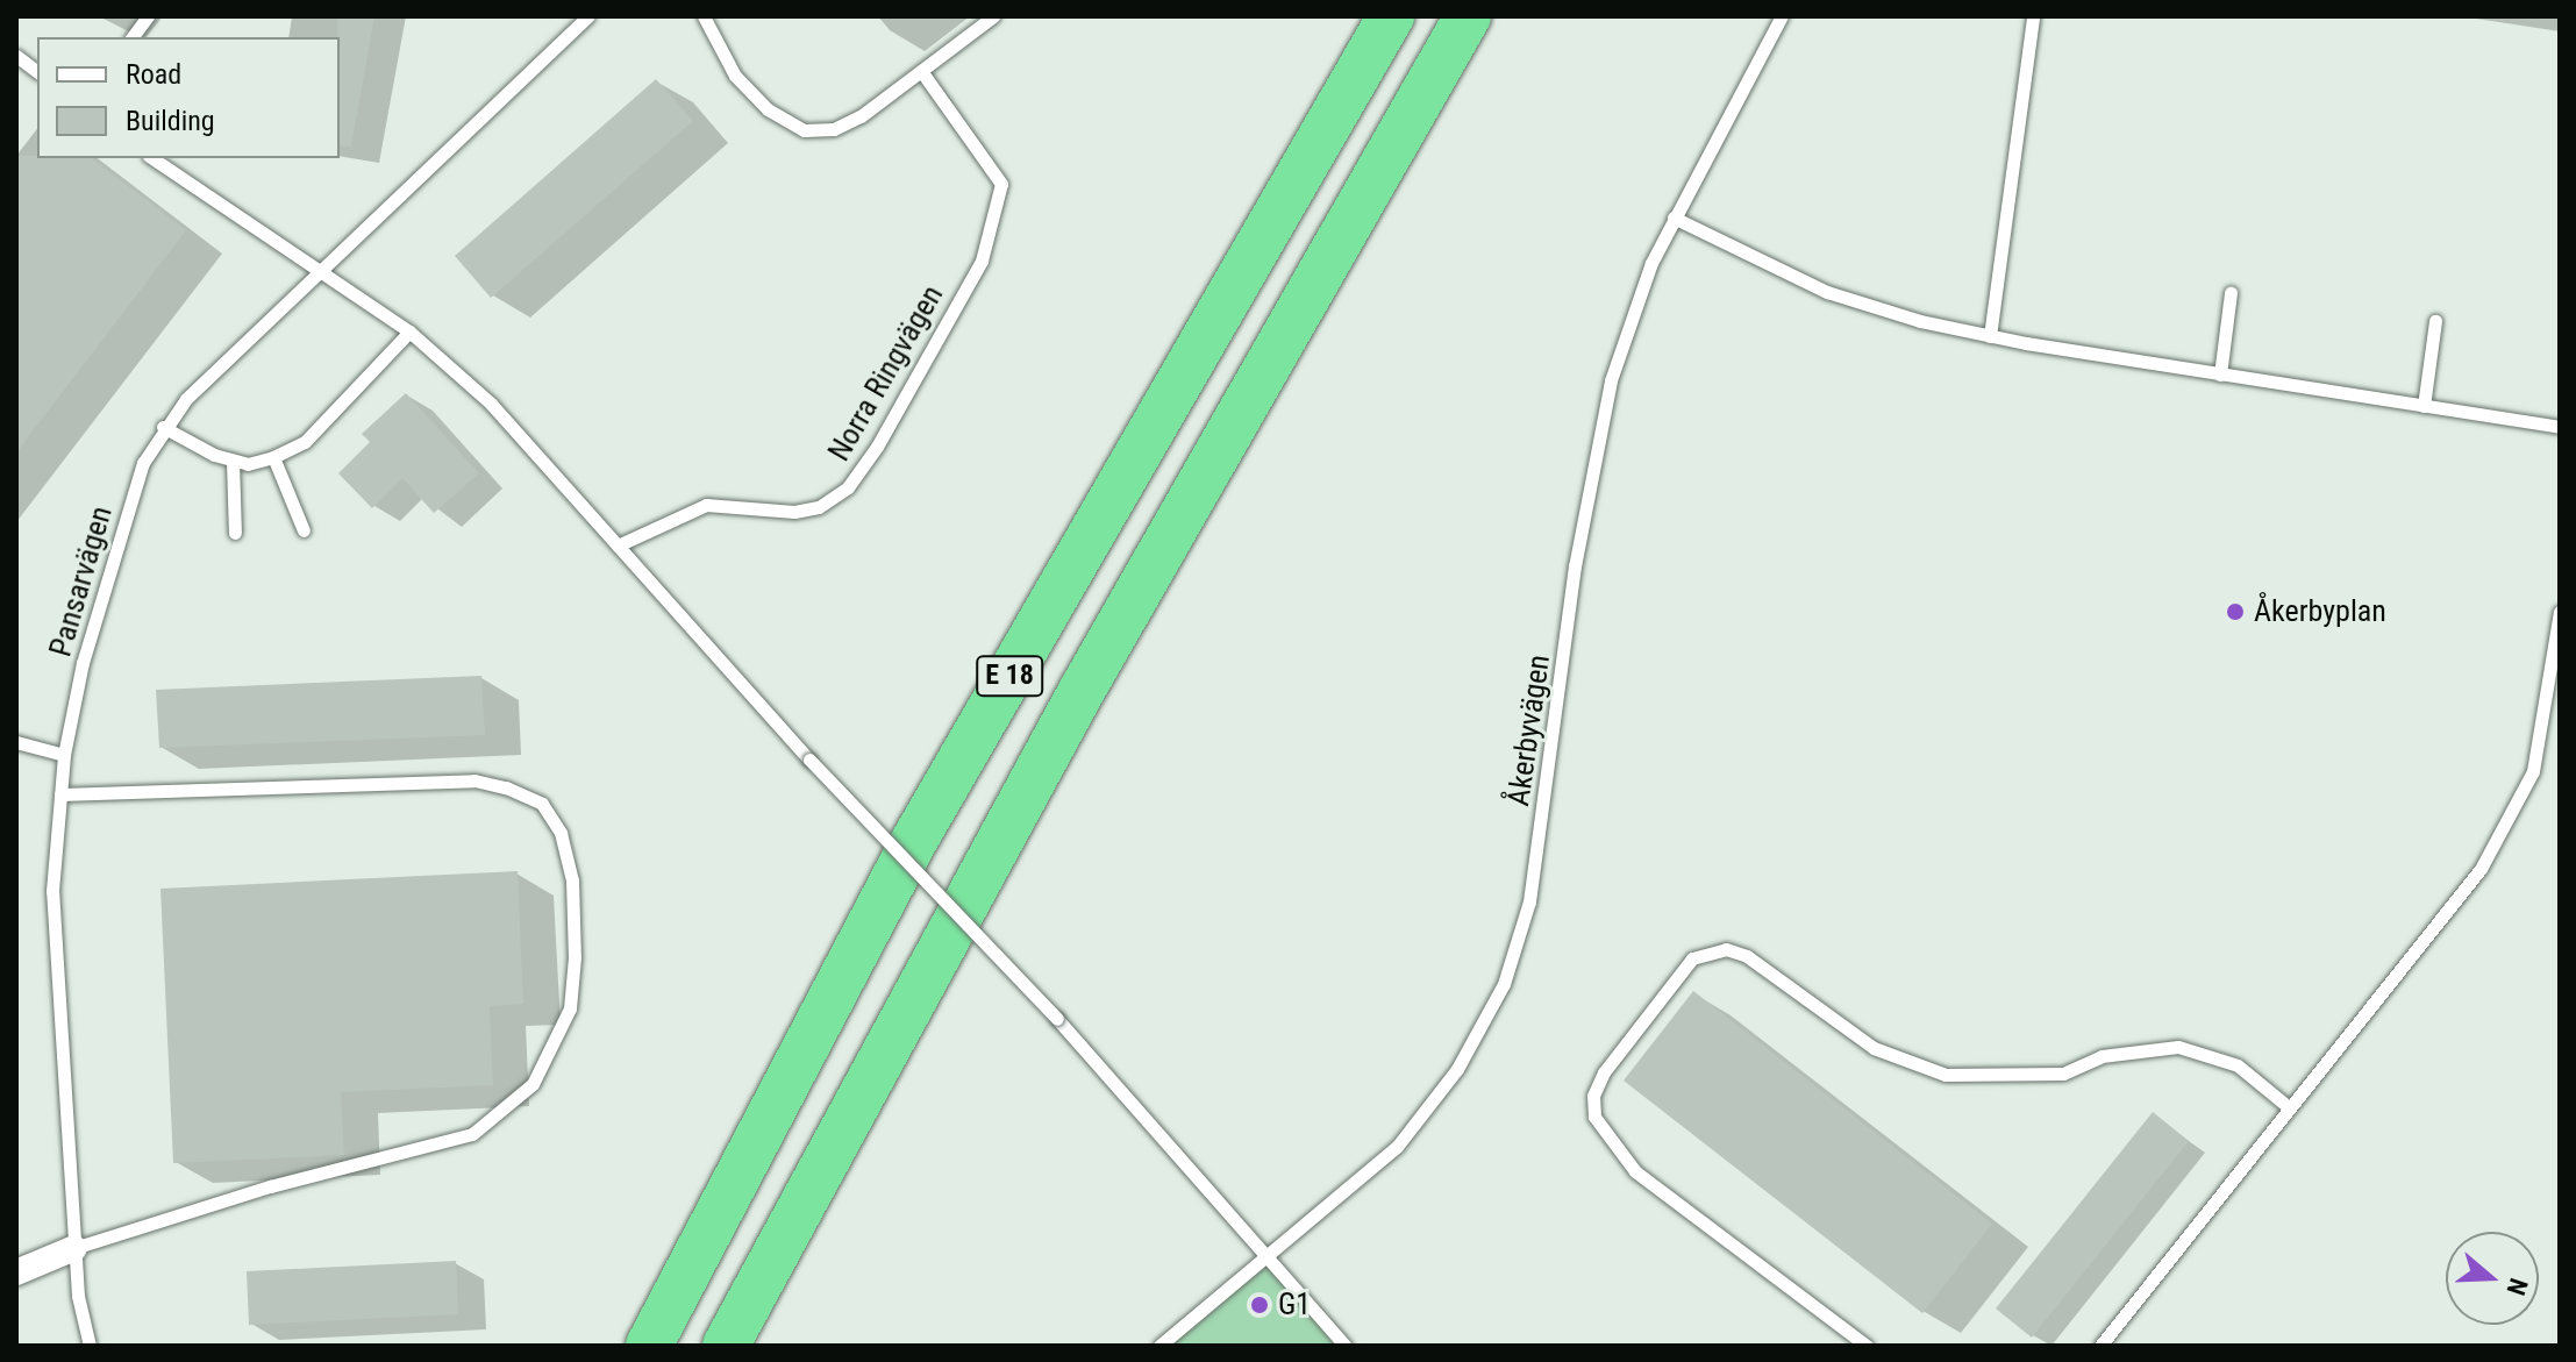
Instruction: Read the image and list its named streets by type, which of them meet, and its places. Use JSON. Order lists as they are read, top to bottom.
{
  "streets": {
    "highway": ["E 18"],
    "lane": ["Norra Ringvägen", "Pansarvägen", "Åkerbyvägen"]
  },
  "places": ["Åkerbyplan", "G1"],
  "legend": ["Road", "Building"],
  "north": "right"
}
